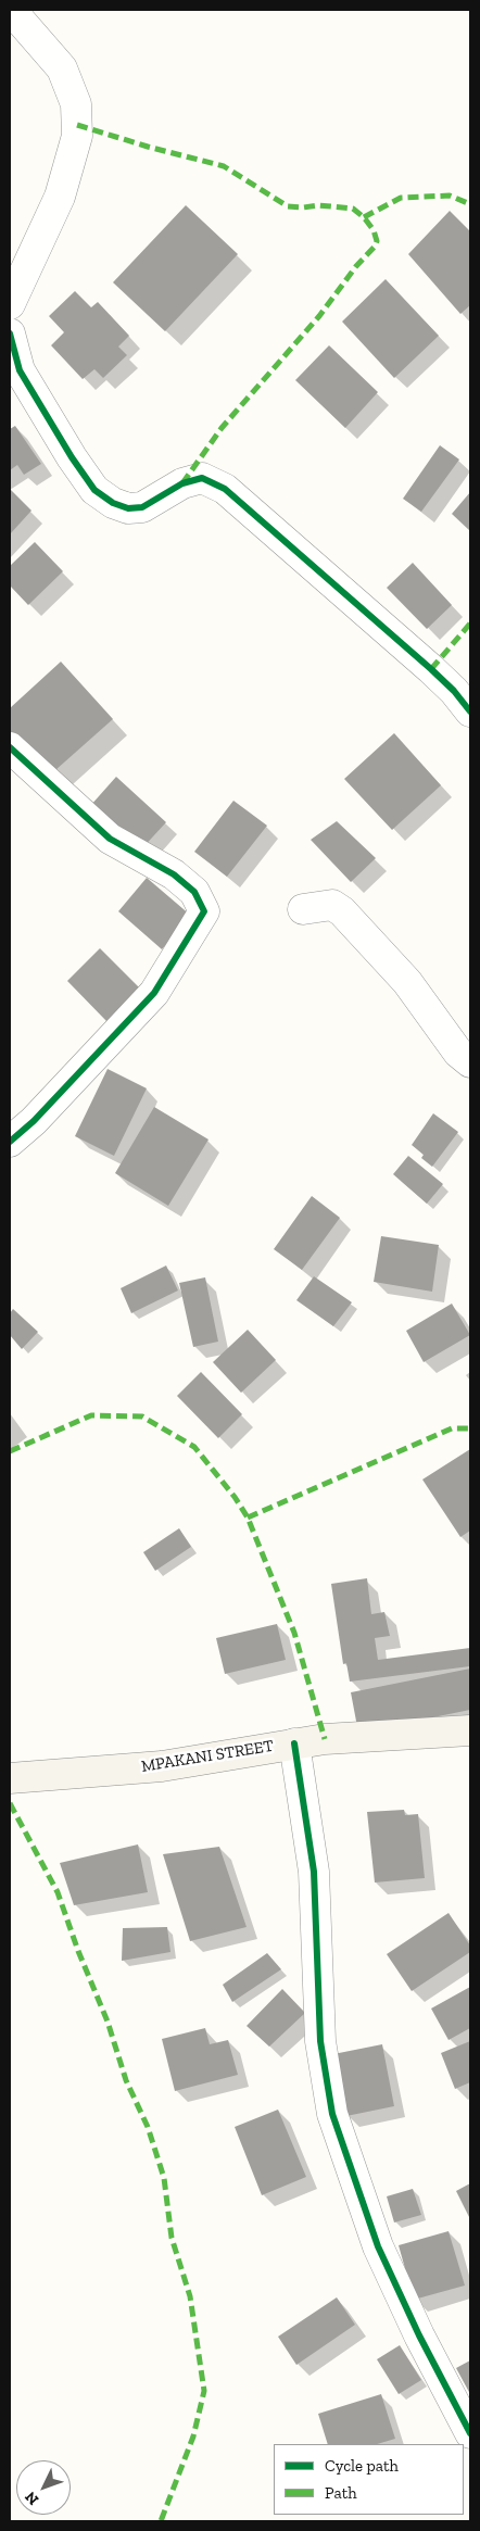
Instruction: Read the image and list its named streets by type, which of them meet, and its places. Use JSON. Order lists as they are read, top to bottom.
{
  "streets": {
    "street": ["MPAKANI STREET"]
  },
  "legend": ["Cycle path", "Path"],
  "north": "bottom left"
}
